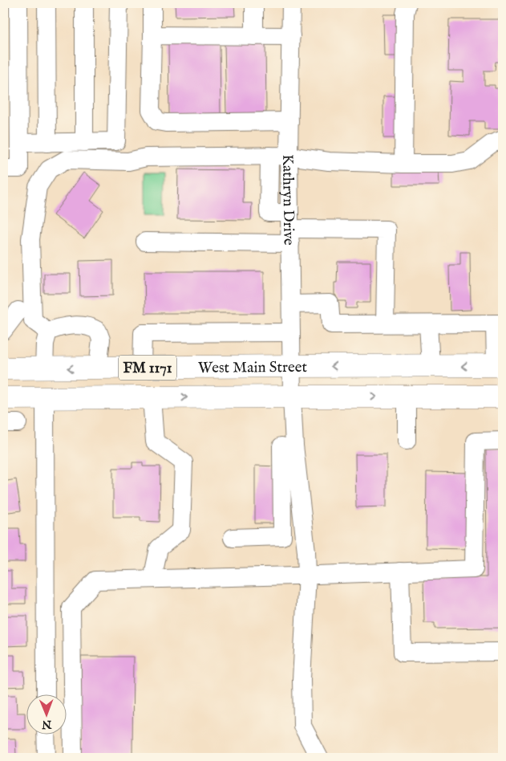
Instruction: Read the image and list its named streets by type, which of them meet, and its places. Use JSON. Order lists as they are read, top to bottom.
{
  "streets": {
    "main road": ["West Main Street", "FM 1171"],
    "street": ["Kathryn Drive"]
  },
  "crossings": [
    ["Kathryn Drive", "West Main Street"]
  ],
  "north": "bottom"
}
